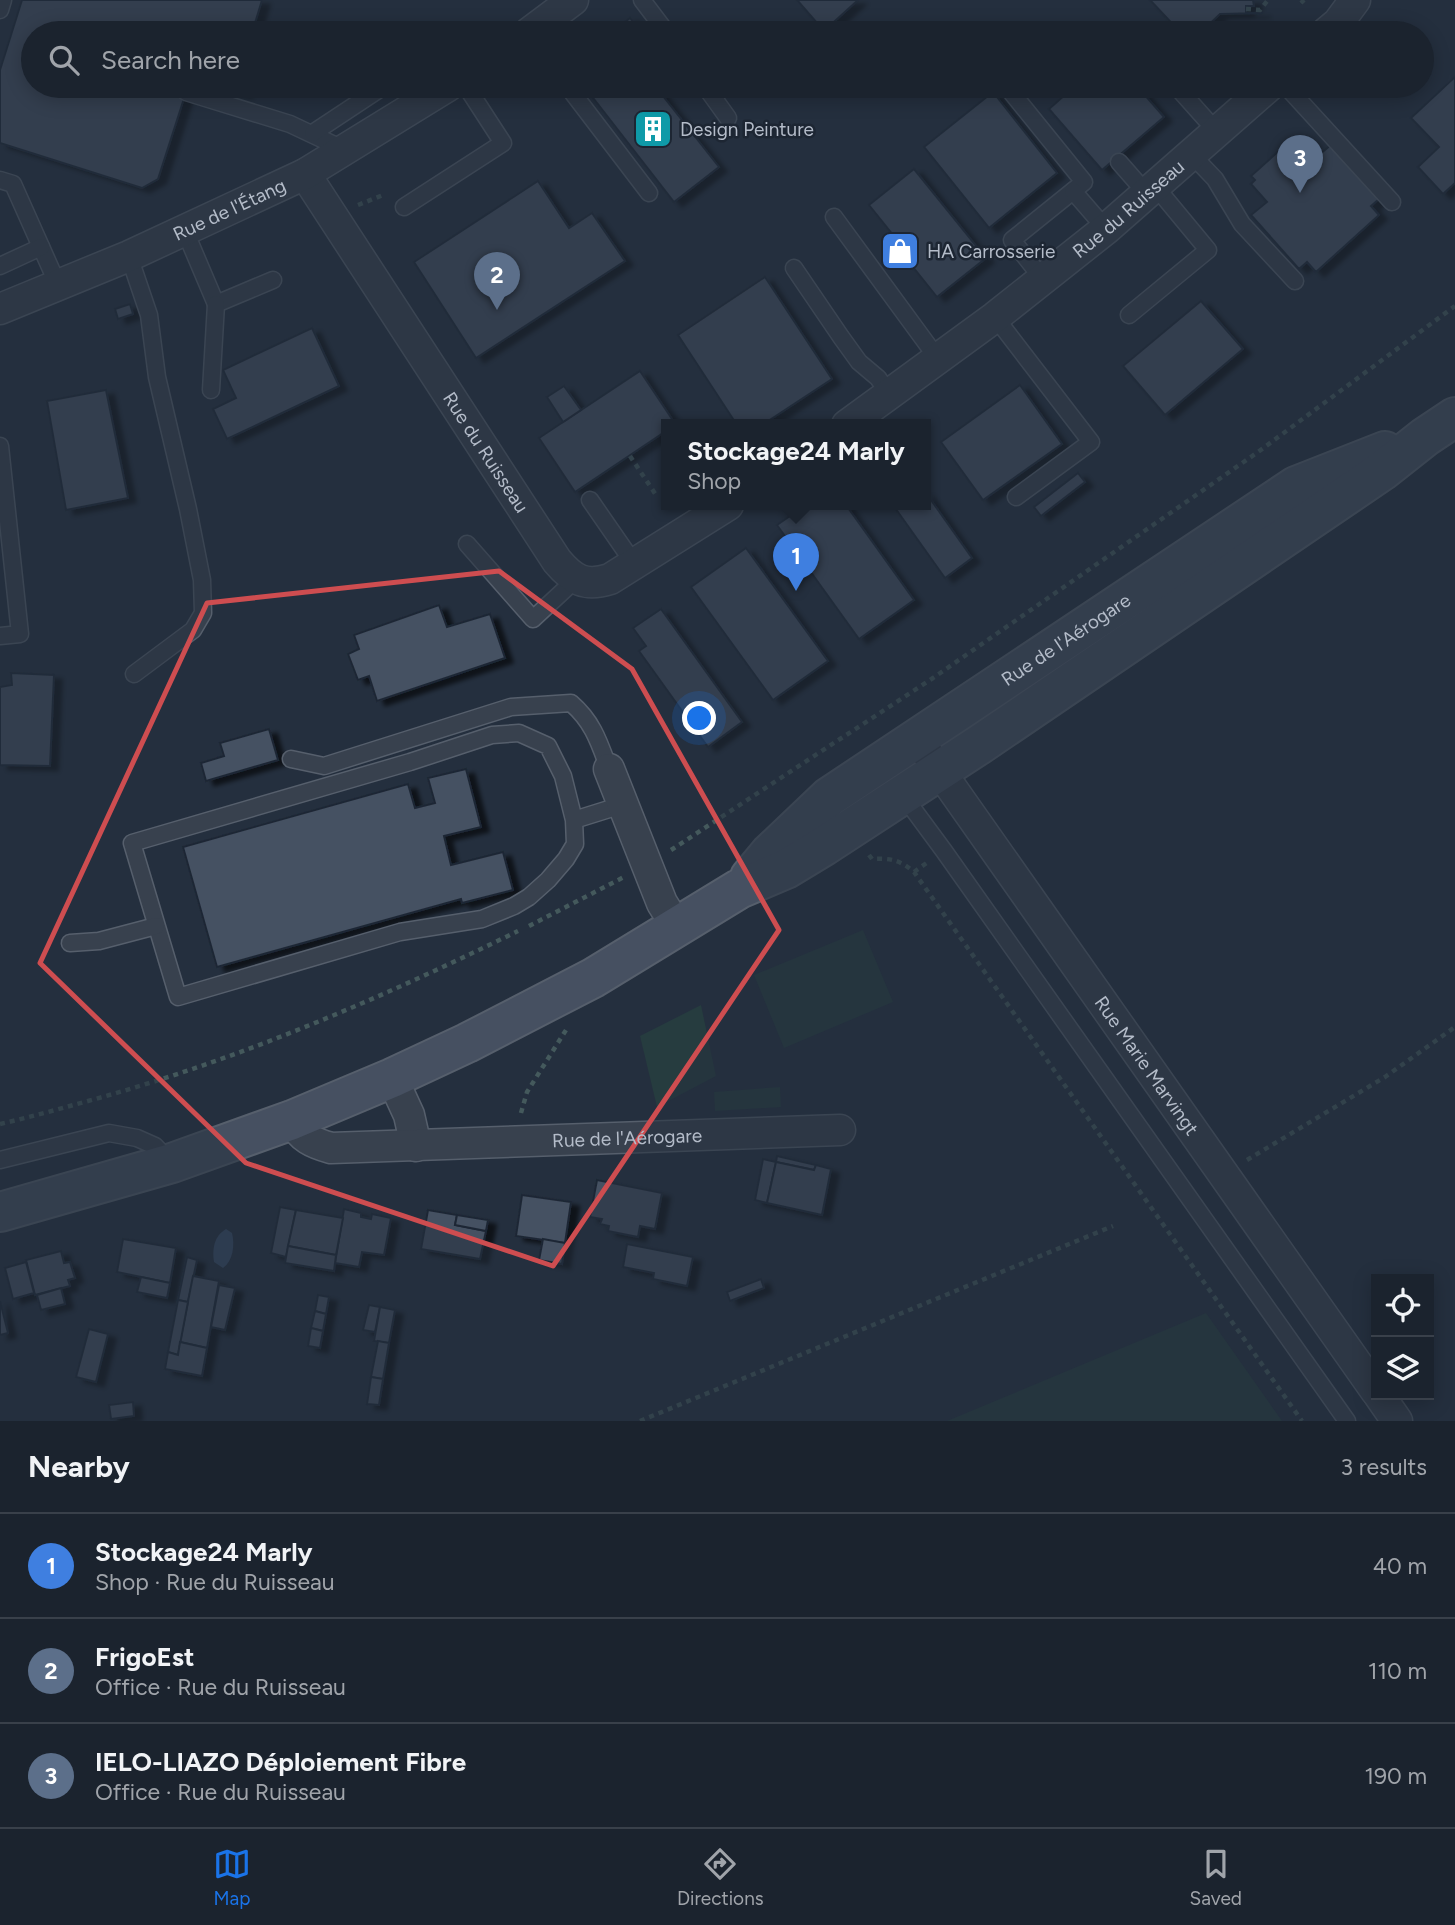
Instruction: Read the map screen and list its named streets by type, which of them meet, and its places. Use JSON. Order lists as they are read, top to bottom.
{
  "streets": {
    "main road": ["Rue de l'Aérogare"],
    "street": ["Rue du Ruisseau", "Rue de l'Étang", "Rue Marie Marvingt"]
  },
  "crossings": [
    ["Rue du Ruisseau", "Rue de l'Étang"],
    ["Rue de l'Aérogare", "Rue Marie Marvingt"]
  ],
  "places": {
    "building": ["Design Peinture"],
    "shop": ["HA Carrosserie"]
  },
  "page": {
    "search": "Search here",
    "pins": ["3", "2", "1"],
    "popup": ["Stockage24 Marly", "Shop"],
    "heading": ["Nearby", "3 results"],
    "list": [
      {
        "mark": "1",
        "name": "Stockage24 Marly",
        "note": "Shop · Rue du Ruisseau",
        "value": "40 m"
      },
      {
        "mark": "2",
        "name": "FrigoEst",
        "note": "Office · Rue du Ruisseau",
        "value": "110 m"
      },
      {
        "mark": "3",
        "name": "IELO-LIAZO Déploiement Fibre",
        "note": "Office · Rue du Ruisseau",
        "value": "190 m"
      }
    ],
    "nav": ["Map", "Directions", "Saved"]
  }
}
